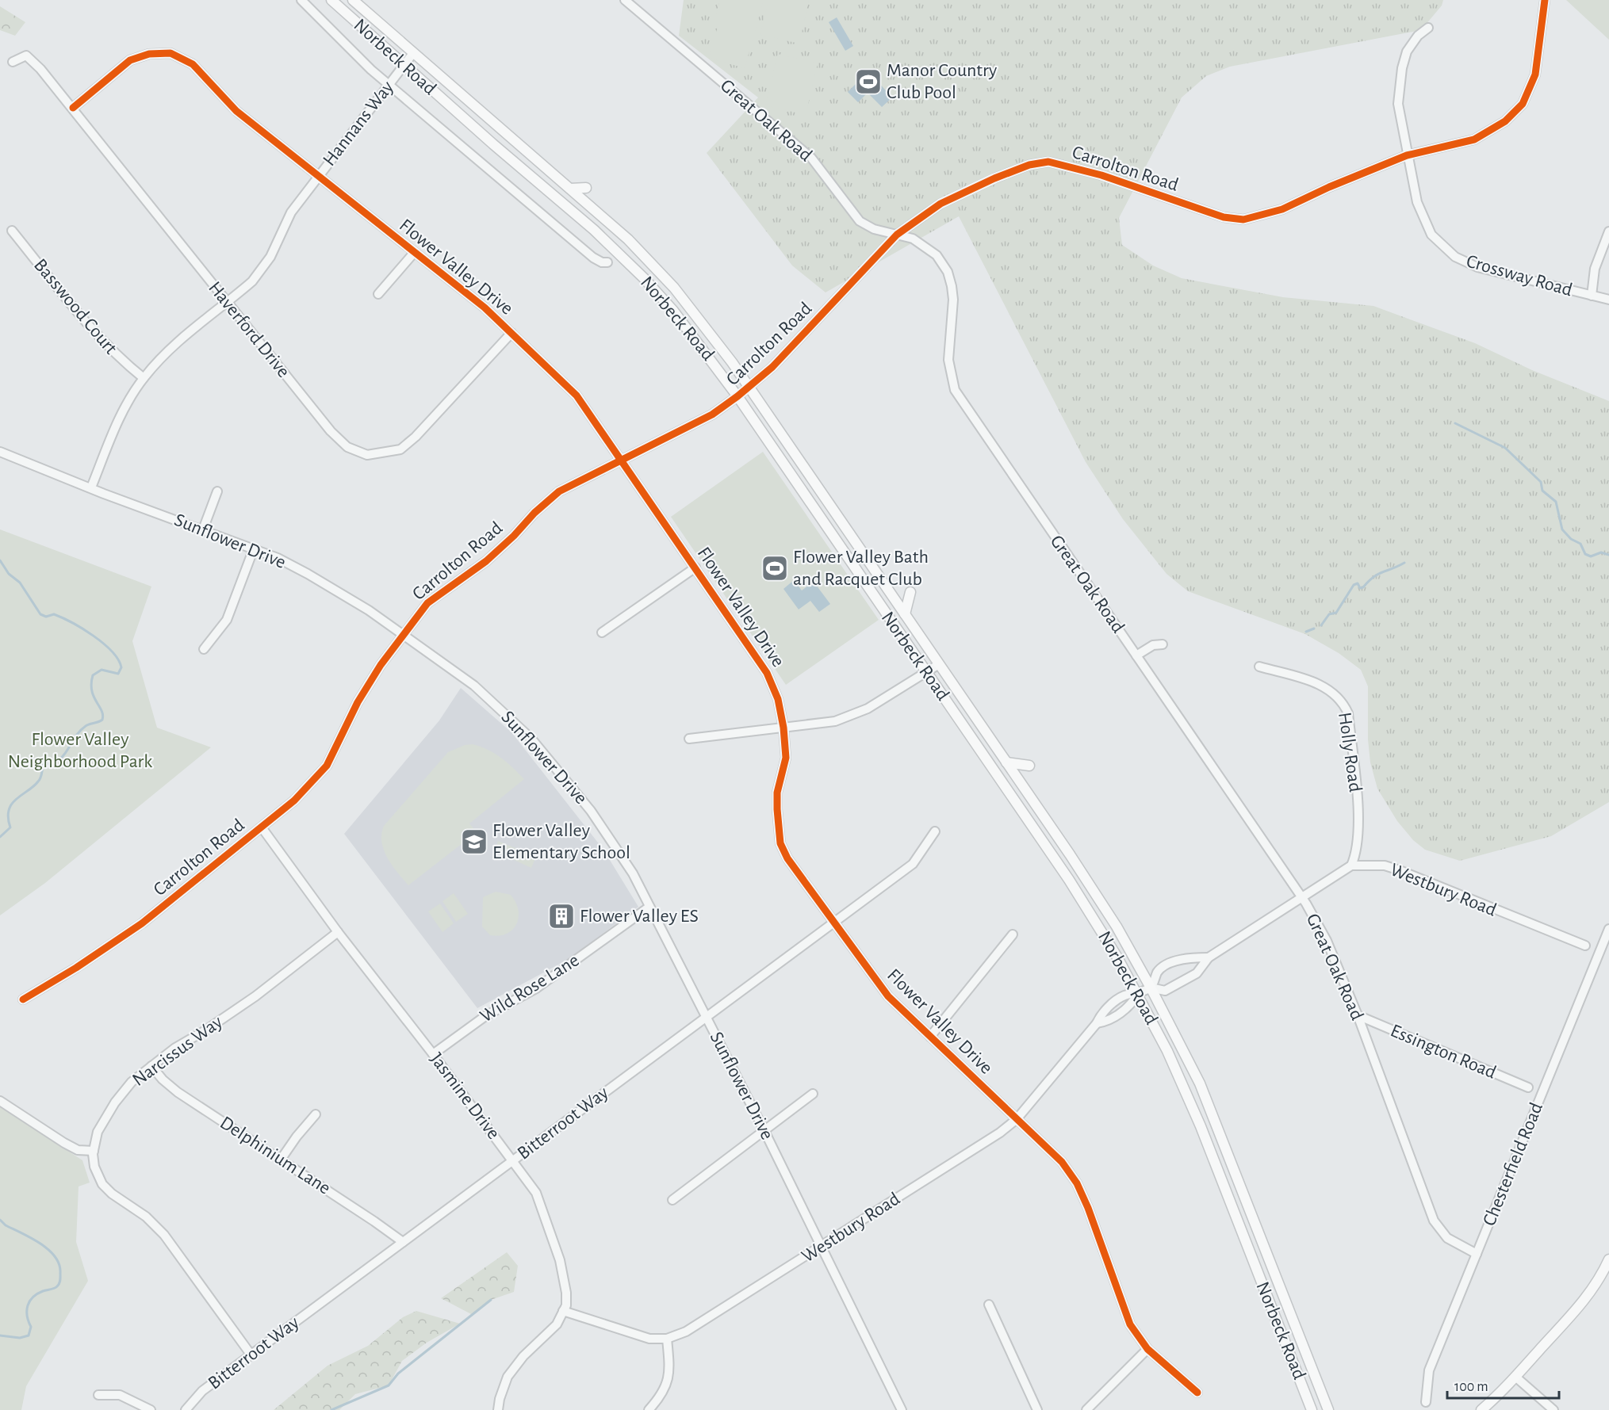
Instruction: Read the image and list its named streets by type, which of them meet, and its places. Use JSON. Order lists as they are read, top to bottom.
{
  "streets": {
    "main road": ["Norbeck Road"],
    "street": [
      "Great Oak Road",
      "Hannans Way",
      "Carrolton Road",
      "Flower Valley Drive",
      "Crossway Road",
      "Basswood Court",
      "Haverford Drive",
      "Sunflower Drive",
      "Holly Road",
      "Westbury Road",
      "Wild Rose Lane",
      "Narcissus Way",
      "Essington Road",
      "Jasmine Drive",
      "Bitterroot Way",
      "Delphinium Lane",
      "Chesterfield Road"
    ]
  },
  "crossings": [
    ["Norbeck Road", "Hannans Way"],
    ["Norbeck Road", "Carrolton Road"],
    ["Norbeck Road", "Westbury Road"],
    ["Great Oak Road", "Carrolton Road"],
    ["Great Oak Road", "Westbury Road"],
    ["Great Oak Road", "Essington Road"],
    ["Great Oak Road", "Chesterfield Road"],
    ["Hannans Way", "Flower Valley Drive"],
    ["Hannans Way", "Basswood Court"],
    ["Hannans Way", "Haverford Drive"],
    ["Hannans Way", "Sunflower Drive"],
    ["Carrolton Road", "Flower Valley Drive"],
    ["Carrolton Road", "Crossway Road"],
    ["Carrolton Road", "Sunflower Drive"],
    ["Carrolton Road", "Jasmine Drive"],
    ["Flower Valley Drive", "Haverford Drive"],
    ["Flower Valley Drive", "Westbury Road"],
    ["Flower Valley Drive", "Bitterroot Way"],
    ["Sunflower Drive", "Westbury Road"],
    ["Sunflower Drive", "Wild Rose Lane"],
    ["Sunflower Drive", "Bitterroot Way"],
    ["Holly Road", "Westbury Road"],
    ["Westbury Road", "Jasmine Drive"],
    ["Wild Rose Lane", "Jasmine Drive"],
    ["Narcissus Way", "Jasmine Drive"],
    ["Narcissus Way", "Bitterroot Way"],
    ["Narcissus Way", "Delphinium Lane"],
    ["Jasmine Drive", "Bitterroot Way"],
    ["Bitterroot Way", "Delphinium Lane"]
  ],
  "parks": ["Flower Valley Neighborhood Park"],
  "places": {
    "sports": ["Manor Country Club Pool", "Flower Valley Bath and Racquet Club"],
    "school or university": ["Flower Valley Elementary School"],
    "building": ["Flower Valley ES"]
  },
  "scale_bar": "100 m"
}
